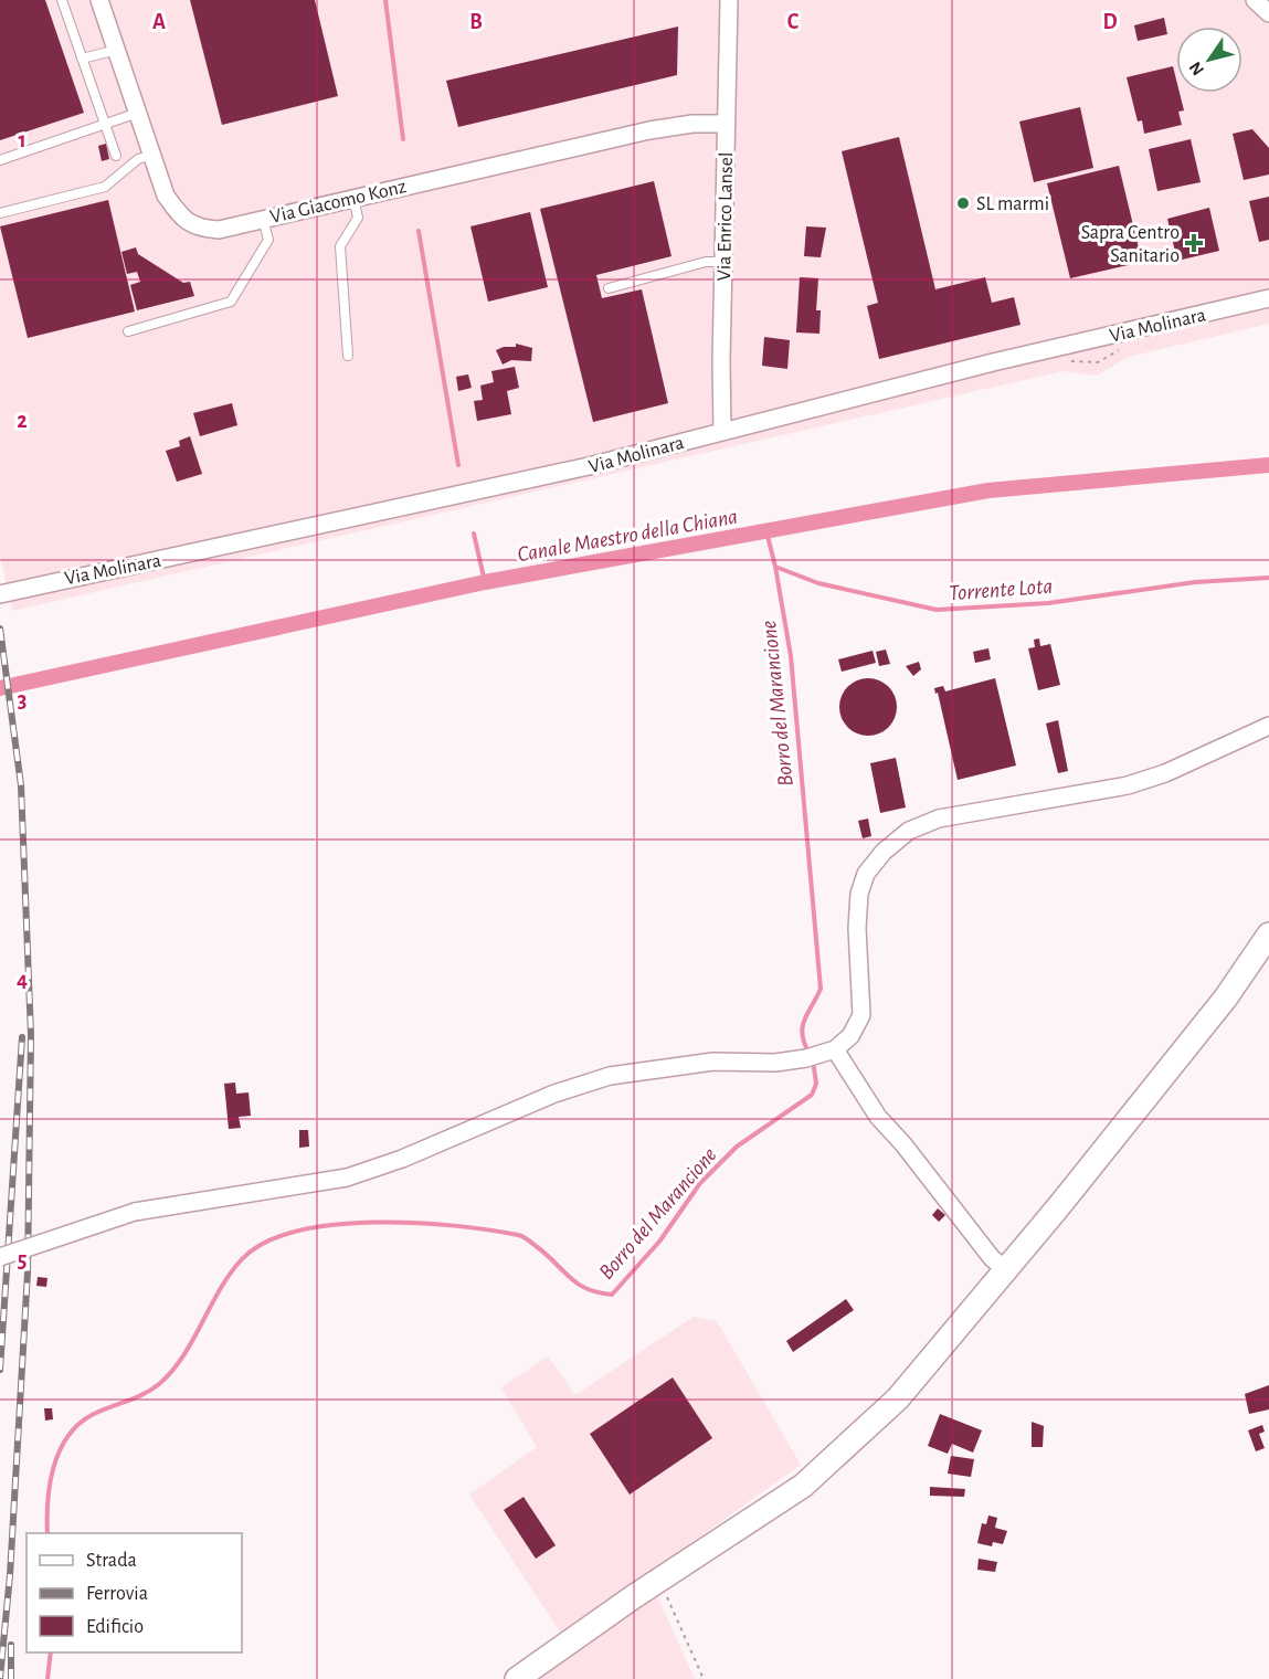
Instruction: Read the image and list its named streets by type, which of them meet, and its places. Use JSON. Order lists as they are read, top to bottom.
{
  "streets": {
    "street": ["Via Giacomo Konz", "Via Enrico Lansel", "Via Molinara"]
  },
  "crossings": [
    ["Via Giacomo Konz", "Via Enrico Lansel"],
    ["Via Enrico Lansel", "Via Molinara"]
  ],
  "water": ["Canale Maestro della Chiana", "Torrente Lota", "Borro del Marancione"],
  "places": {
    "other": ["SL marmi"],
    "health": ["Sapra Centro Sanitario"]
  },
  "legend": ["Strada", "Ferrovia", "Edificio"],
  "north": "bottom left",
  "grid": {
    "columns": [
      "A",
      "B",
      "C",
      "D"
    ],
    "rows": [
      "1",
      "2",
      "3",
      "4",
      "5"
    ]
  }
}
